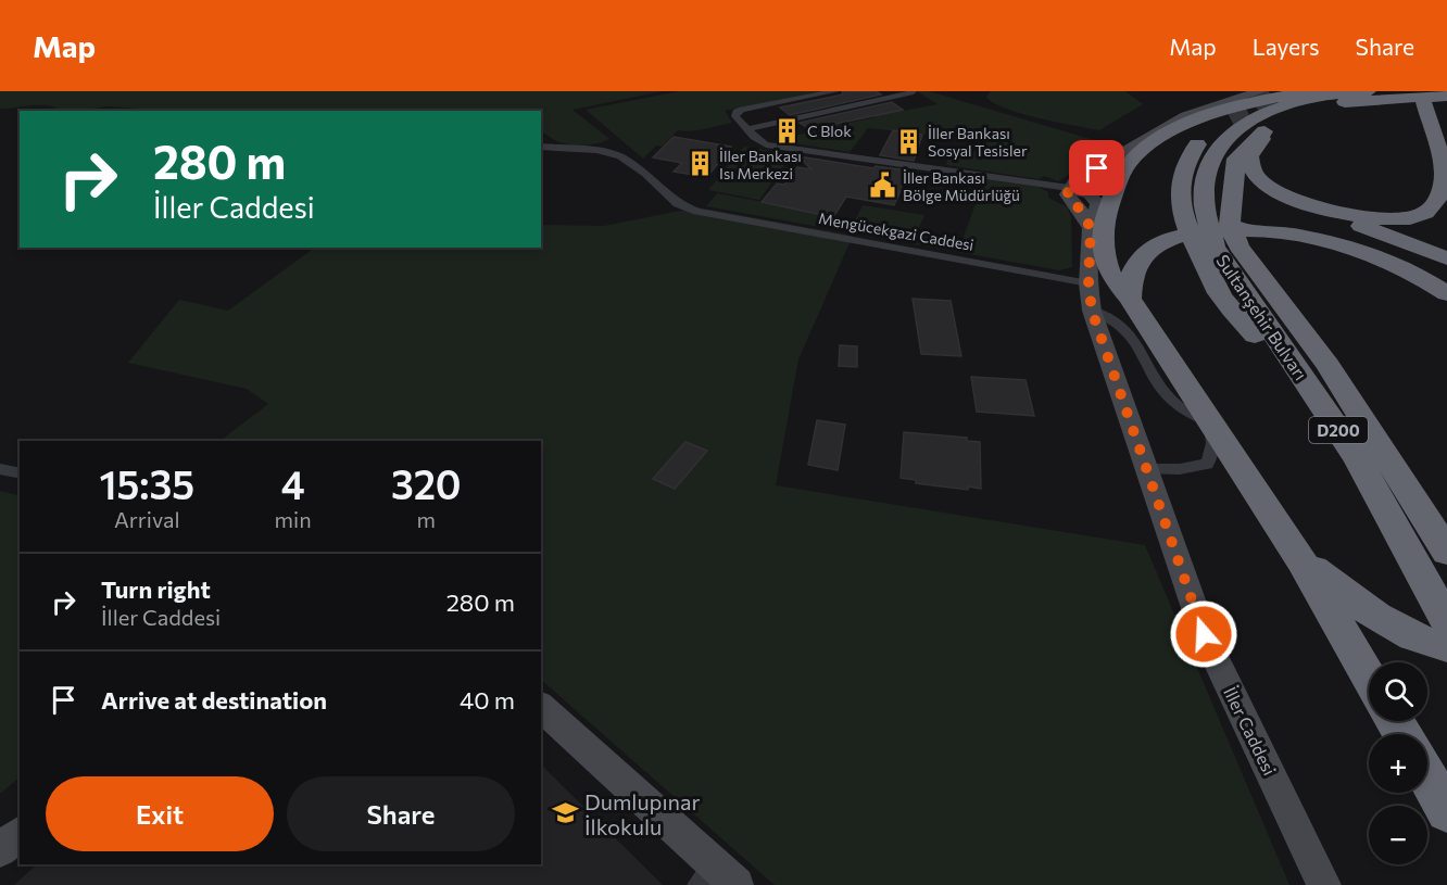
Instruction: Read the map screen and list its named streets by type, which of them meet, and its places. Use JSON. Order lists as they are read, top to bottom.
{
  "streets": {
    "highway": ["Sultanşehir Bulvarı", "D200"],
    "street": ["Mengücekgazi Caddesi", "İller Caddesi"]
  },
  "crossings": [
    ["Mengücekgazi Caddesi", "İller Caddesi"]
  ],
  "places": {
    "building": ["C Blok", "İller Bankası Sosyal Tesisler", "İller Bankası Isı Merkezi"],
    "public building": ["İller Bankası Bölge Müdürlüğü"],
    "school or university": ["Dumlupınar İlkokulu"]
  },
  "page": {
    "header": "Map",
    "nav": ["Map", "Layers", "Share"],
    "turn": ["280 m", "İller Caddesi"],
    "eta": [
      "15:35",
      "Arrival",
      "4",
      "min",
      "320",
      "m"
    ],
    "list": [
      {
        "name": "Turn right",
        "note": "İller Caddesi",
        "value": "280 m"
      },
      {
        "name": "Arrive at destination",
        "value": "40 m"
      }
    ],
    "map_buttons": ["+", "−"],
    "buttons": ["Exit", "Share"]
  }
}
